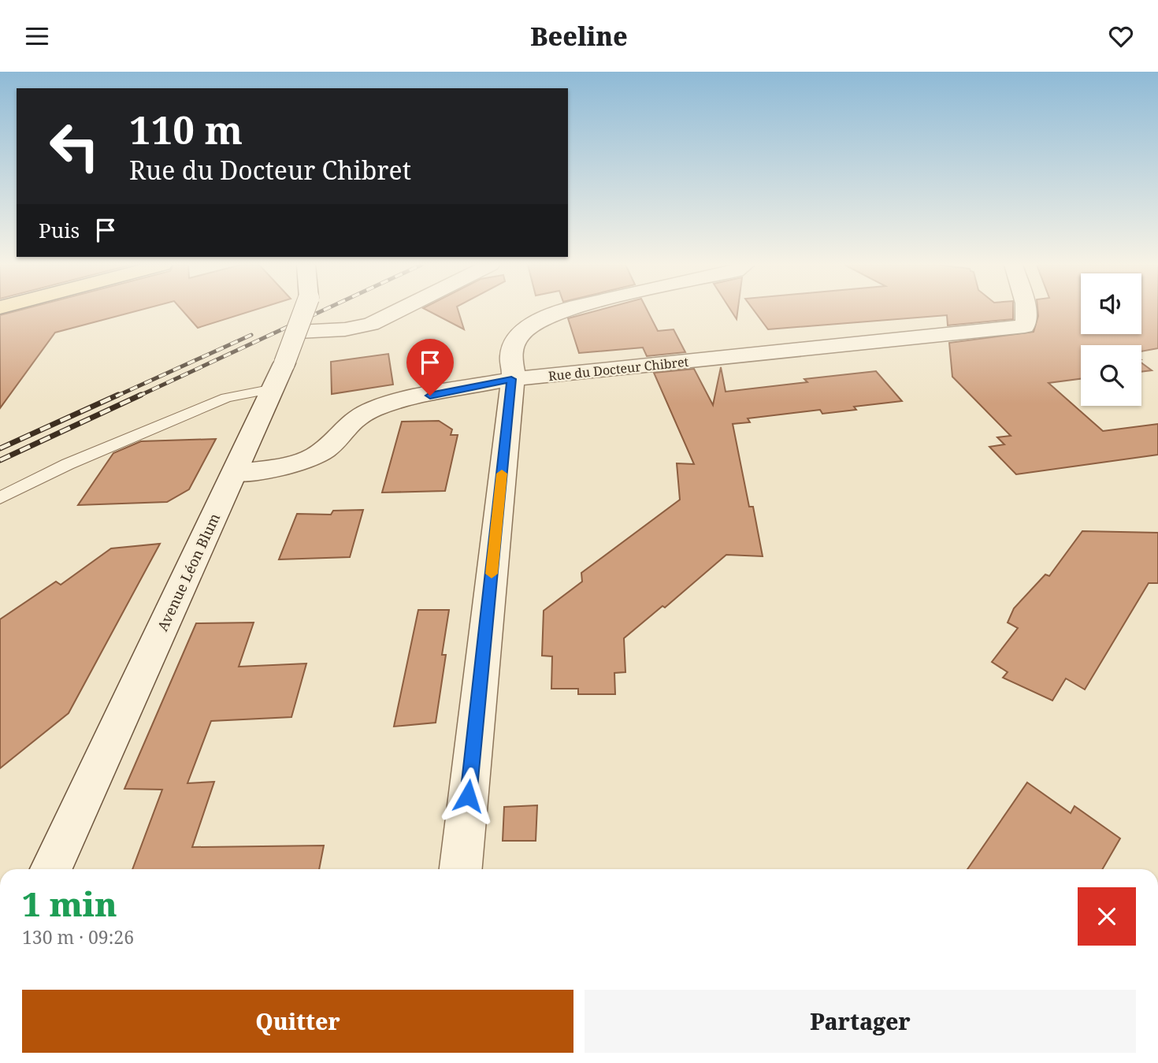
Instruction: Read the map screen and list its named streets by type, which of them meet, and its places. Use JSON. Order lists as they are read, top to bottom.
{
  "streets": {
    "street": ["Rue du Docteur Chibret", "Avenue Léon Blum"]
  },
  "crossings": [
    ["Rue du Docteur Chibret", "Avenue Léon Blum"]
  ],
  "page": {
    "header": "Beeline",
    "turn": ["110 m", "Rue du Docteur Chibret"],
    "then": "Puis",
    "heading": ["1 min", "130 m · 09:26"],
    "buttons": ["Quitter", "Partager"]
  }
}
